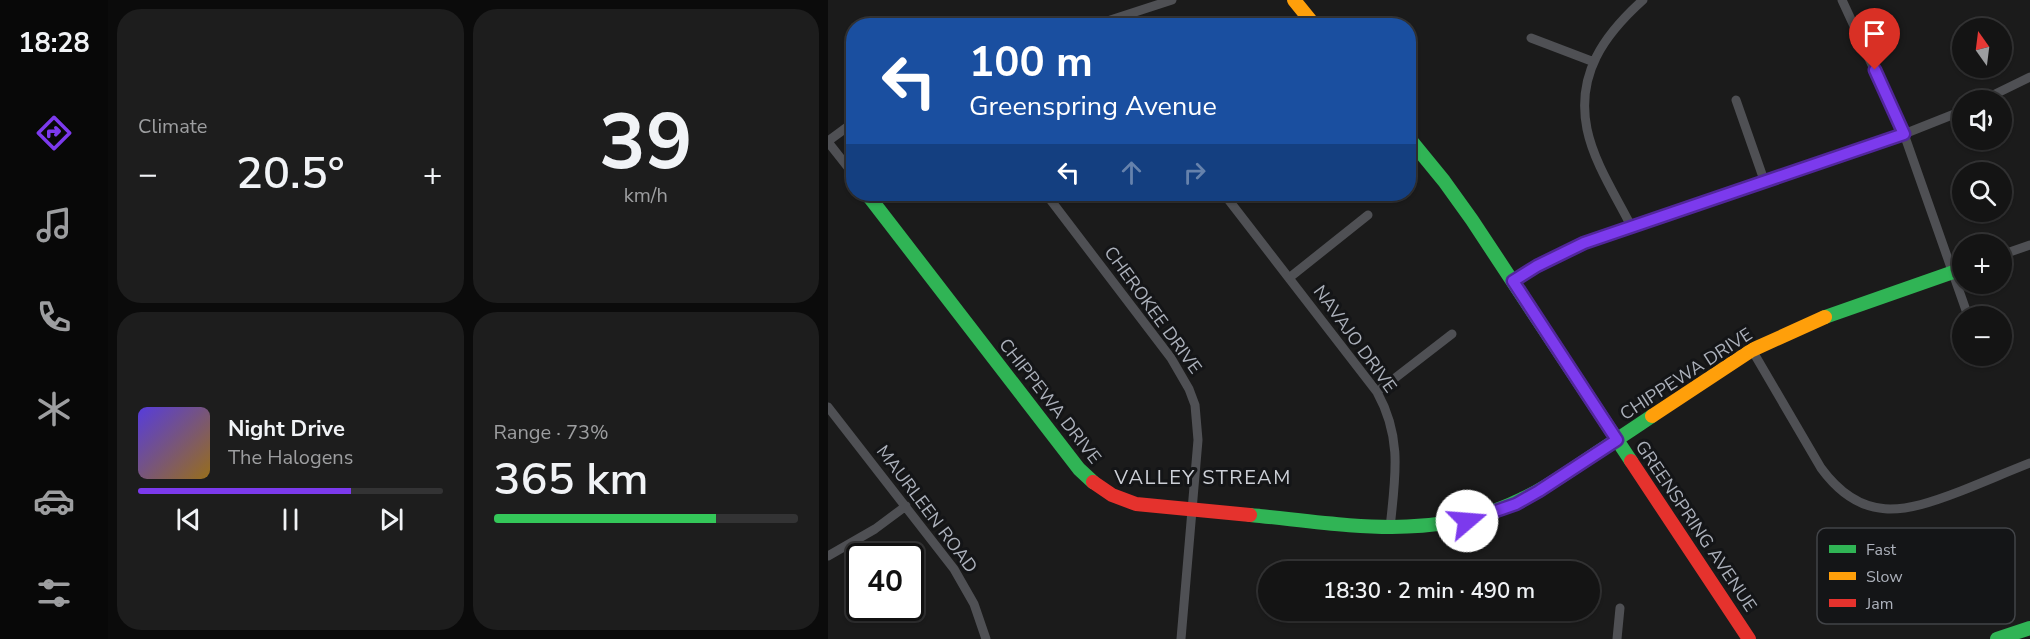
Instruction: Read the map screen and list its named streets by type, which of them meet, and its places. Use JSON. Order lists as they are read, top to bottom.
{
  "streets": {
    "street": [
      "CHEROKEE DRIVE",
      "NAVAJO DRIVE",
      "CHIPPEWA DRIVE",
      "MAURLEEN ROAD",
      "GREENSPRING AVENUE"
    ]
  },
  "crossings": [
    ["CHEROKEE DRIVE", "CHIPPEWA DRIVE"],
    ["NAVAJO DRIVE", "CHIPPEWA DRIVE"],
    ["CHIPPEWA DRIVE", "GREENSPRING AVENUE"]
  ],
  "districts": ["VALLEY STREAM"],
  "legend": ["Fast", "Slow", "Jam"],
  "north": "top",
  "page": {
    "tabs": "18:28",
    "tile": [
      "Climate",
      ["39", "km/h"],
      ["Range · 73%", "365 km"]
    ],
    "map_buttons": ["+", "−"],
    "turn": ["100 m", "Greenspring Avenue"],
    "heat": ["−", "20.5°", "+"],
    "song": ["Night Drive", "The Halogens"],
    "limit": "40",
    "trip": "18:30 · 2 min · 490 m"
  }
}
